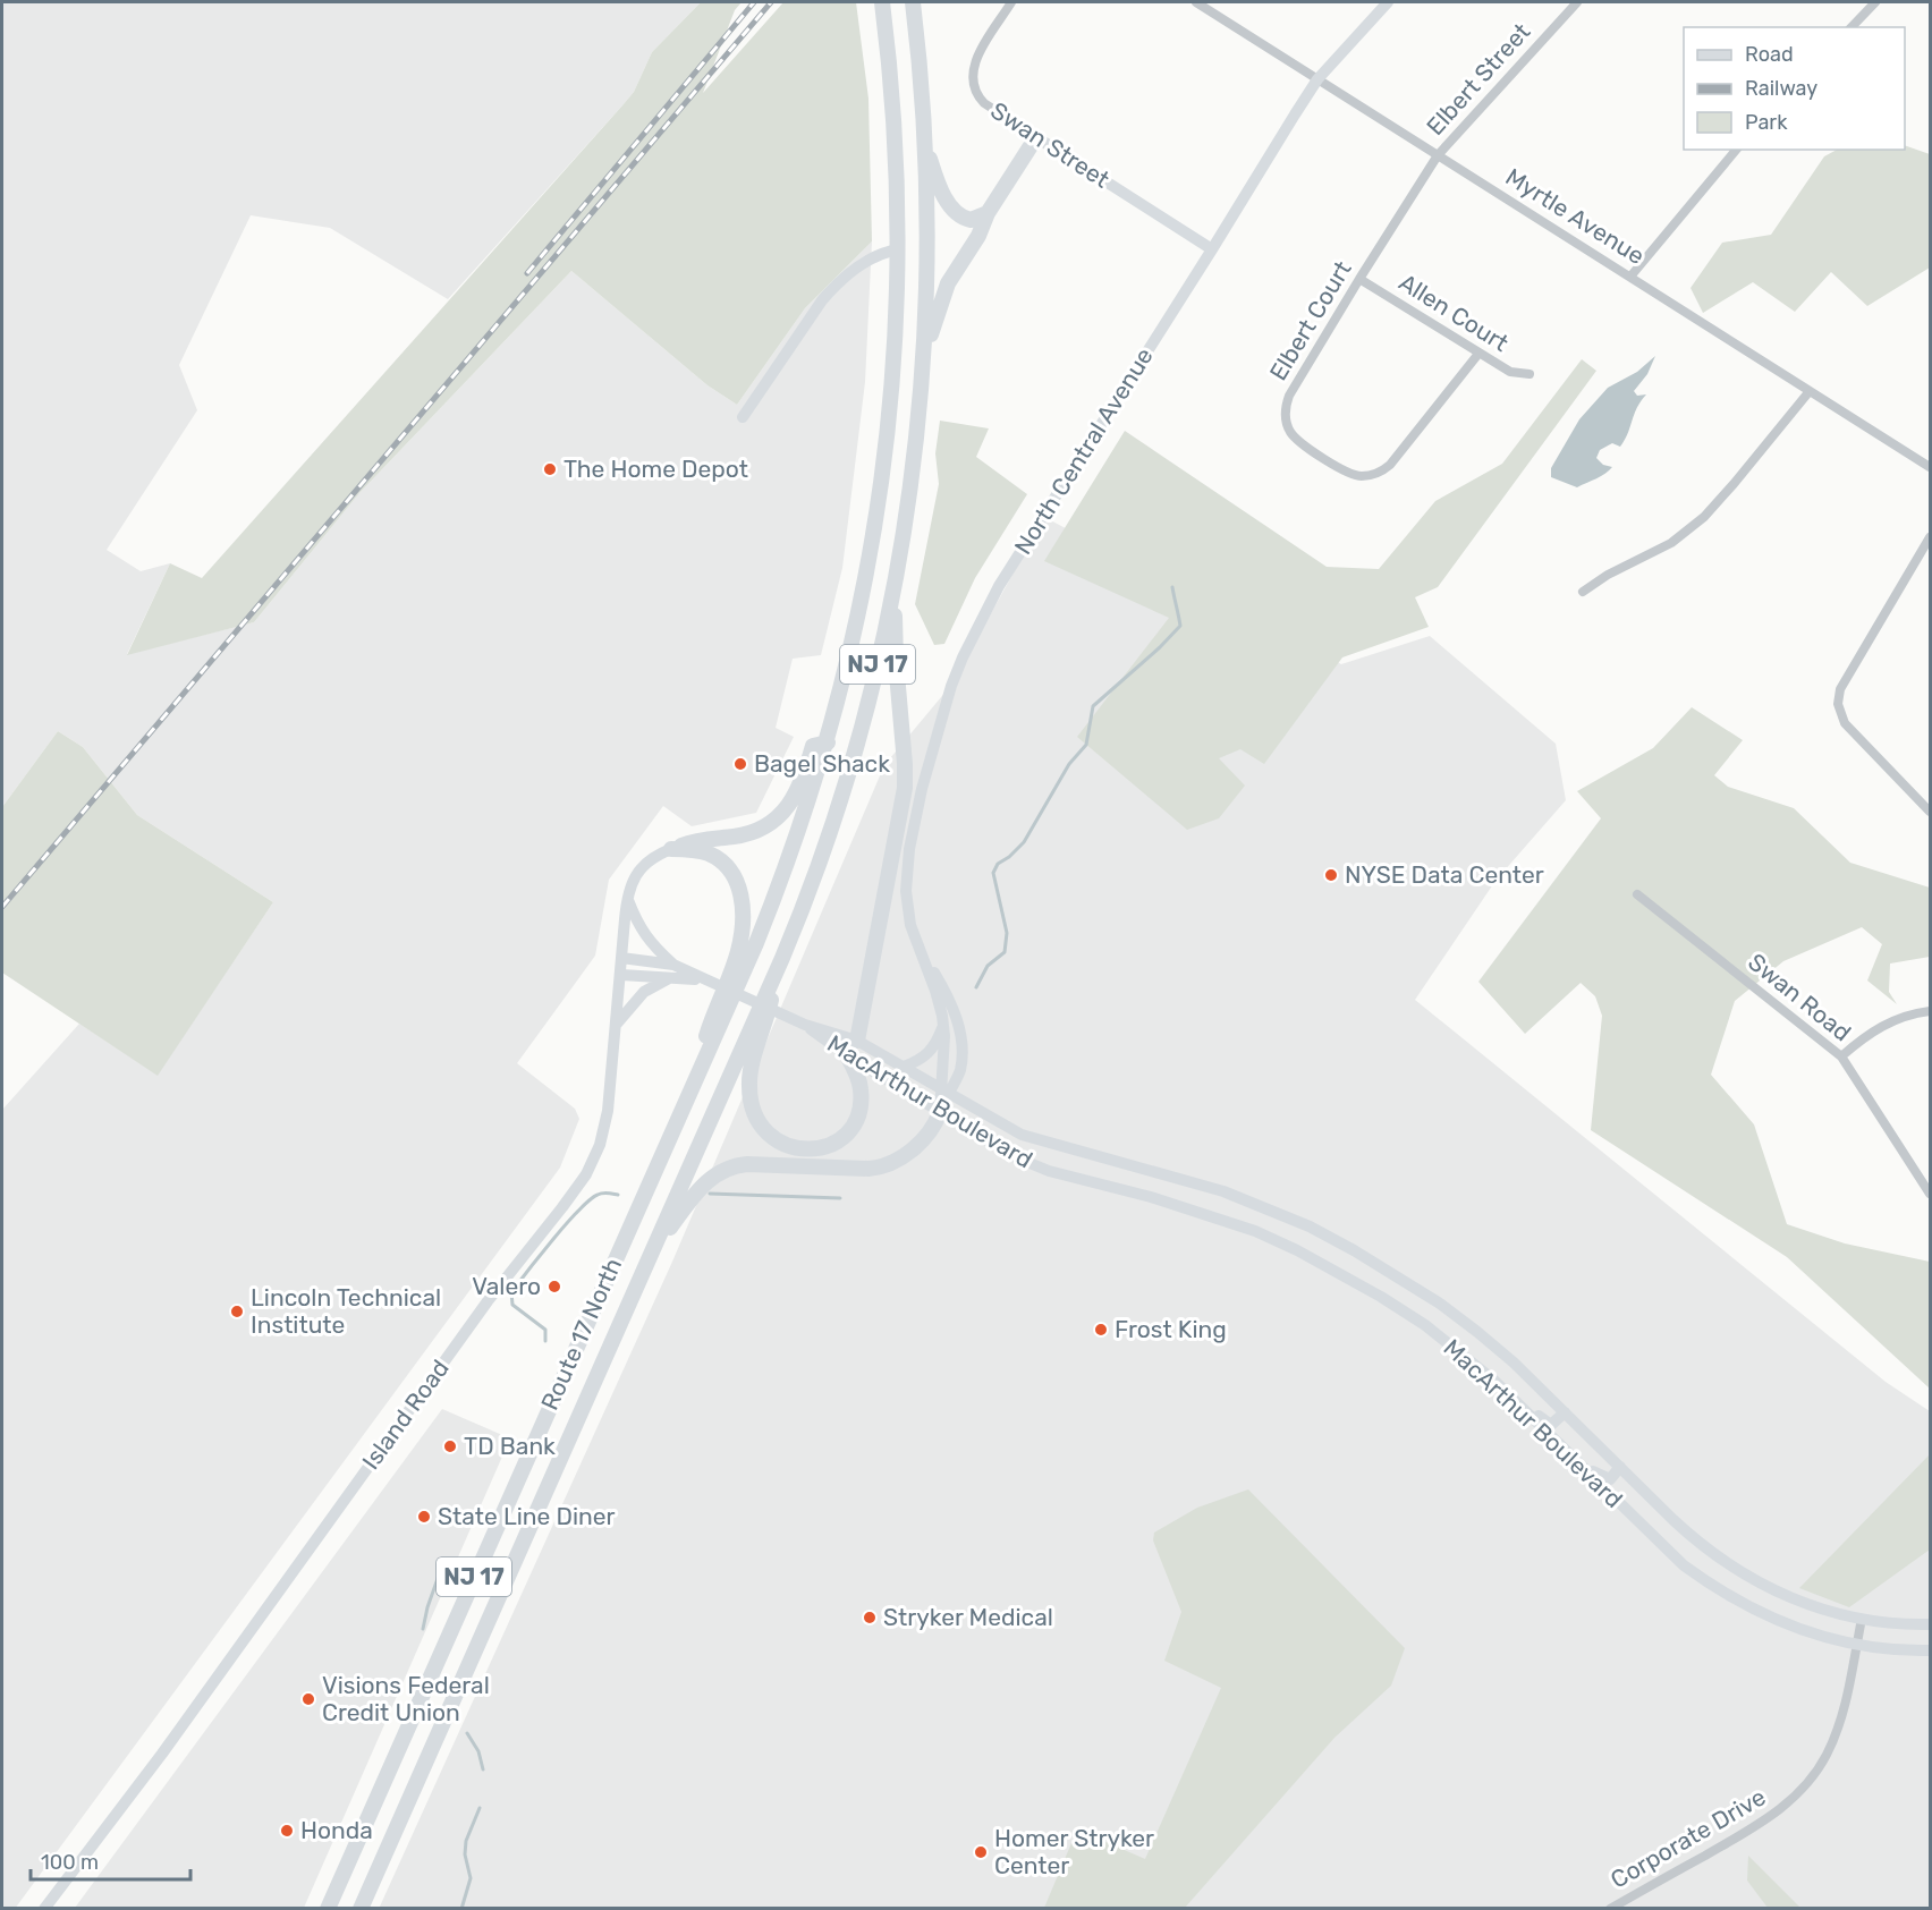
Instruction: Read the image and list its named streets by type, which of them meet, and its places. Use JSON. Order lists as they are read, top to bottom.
{
  "streets": {
    "highway": ["NJ 17", "Route 17 North"],
    "main road": [
      "Swan Street",
      "North Central Avenue",
      "MacArthur Boulevard",
      "Island Road"
    ],
    "street": [
      "Elbert Street",
      "Myrtle Avenue",
      "Allen Court",
      "Elbert Court",
      "Swan Road",
      "Corporate Drive"
    ]
  },
  "crossings": [
    ["Elbert Street", "Myrtle Avenue"],
    ["Elbert Street", "Elbert Court"],
    ["Swan Street", "North Central Avenue"],
    ["Myrtle Avenue", "Elbert Court"],
    ["Myrtle Avenue", "North Central Avenue"],
    ["Allen Court", "Elbert Court"],
    ["North Central Avenue", "MacArthur Boulevard"],
    ["NJ 17", "Route 17 North"],
    ["MacArthur Boulevard", "Island Road"],
    ["MacArthur Boulevard", "Corporate Drive"]
  ],
  "places": [
    "The Home Depot",
    "Bagel Shack",
    "NYSE Data Center",
    "Valero",
    "Lincoln Technical Institute",
    "Frost King",
    "TD Bank",
    "State Line Diner",
    "Stryker Medical",
    "Visions Federal Credit Union",
    "Honda",
    "Homer Stryker Center"
  ],
  "legend": ["Road", "Railway", "Park"],
  "scale_bar": "100 m"
}
